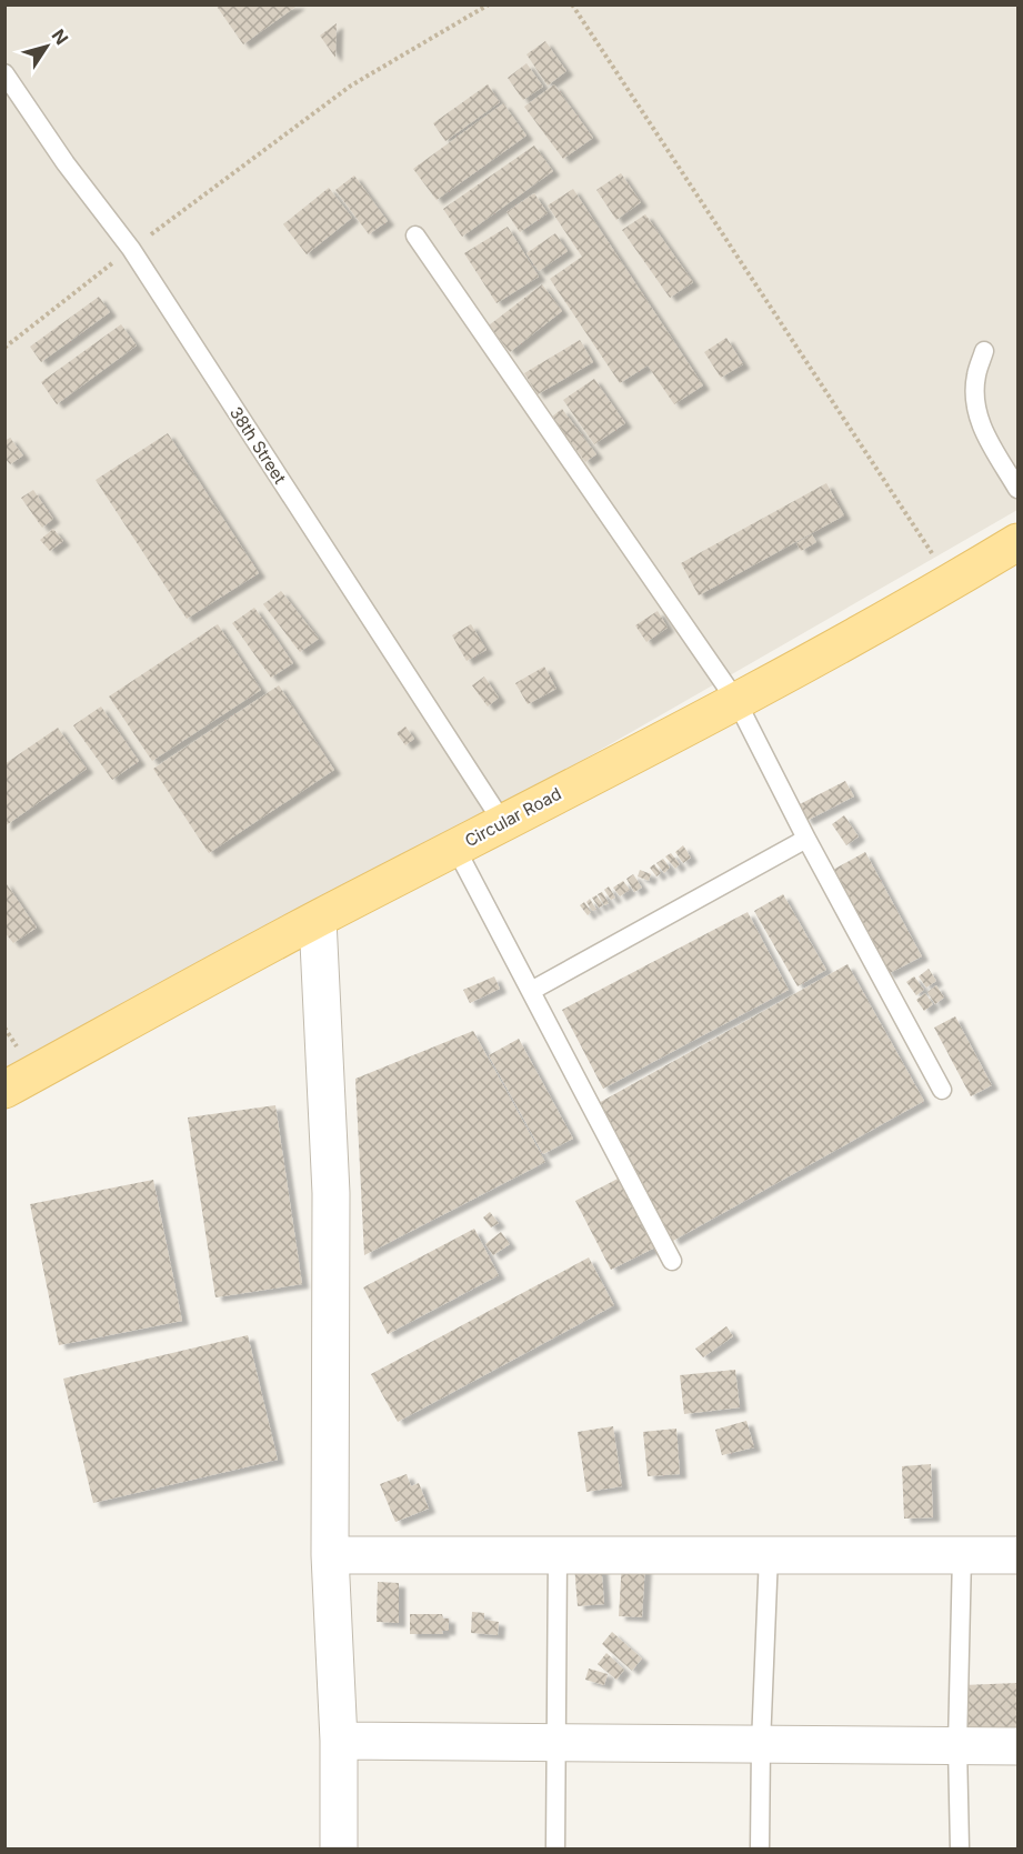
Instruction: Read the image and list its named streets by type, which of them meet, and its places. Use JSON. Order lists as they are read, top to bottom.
{
  "streets": {
    "main road": ["Circular Road"],
    "lane": ["38th Street"]
  },
  "crossings": [
    ["38th Street", "Circular Road"]
  ],
  "north": "top right"
}
